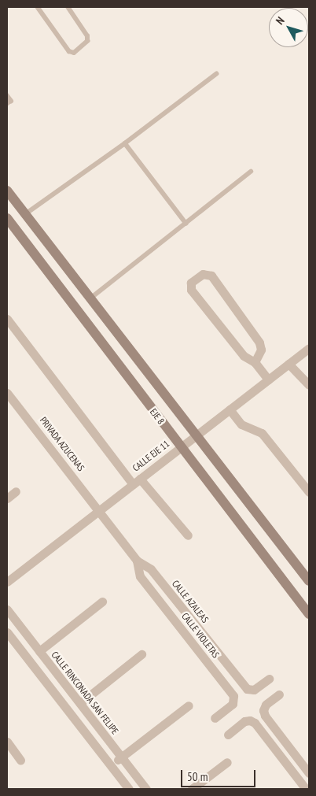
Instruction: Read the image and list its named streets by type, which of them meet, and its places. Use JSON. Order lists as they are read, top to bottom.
{
  "streets": {
    "main road": ["EJE 8"],
    "street": [
      "PRIVADA AZUCENAS",
      "CALLE EJE 11",
      "CALLE AZALEAS",
      "CALLE VIOLETAS",
      "CALLE RINCONADA SAN FELIPE"
    ]
  },
  "crossings": [
    ["EJE 8", "CALLE EJE 11"],
    ["PRIVADA AZUCENAS", "CALLE EJE 11"],
    ["PRIVADA AZUCENAS", "CALLE AZALEAS"],
    ["CALLE EJE 11", "CALLE AZALEAS"],
    ["CALLE AZALEAS", "CALLE VIOLETAS"]
  ],
  "scale_bar": "50 m",
  "north": "top left"
}
